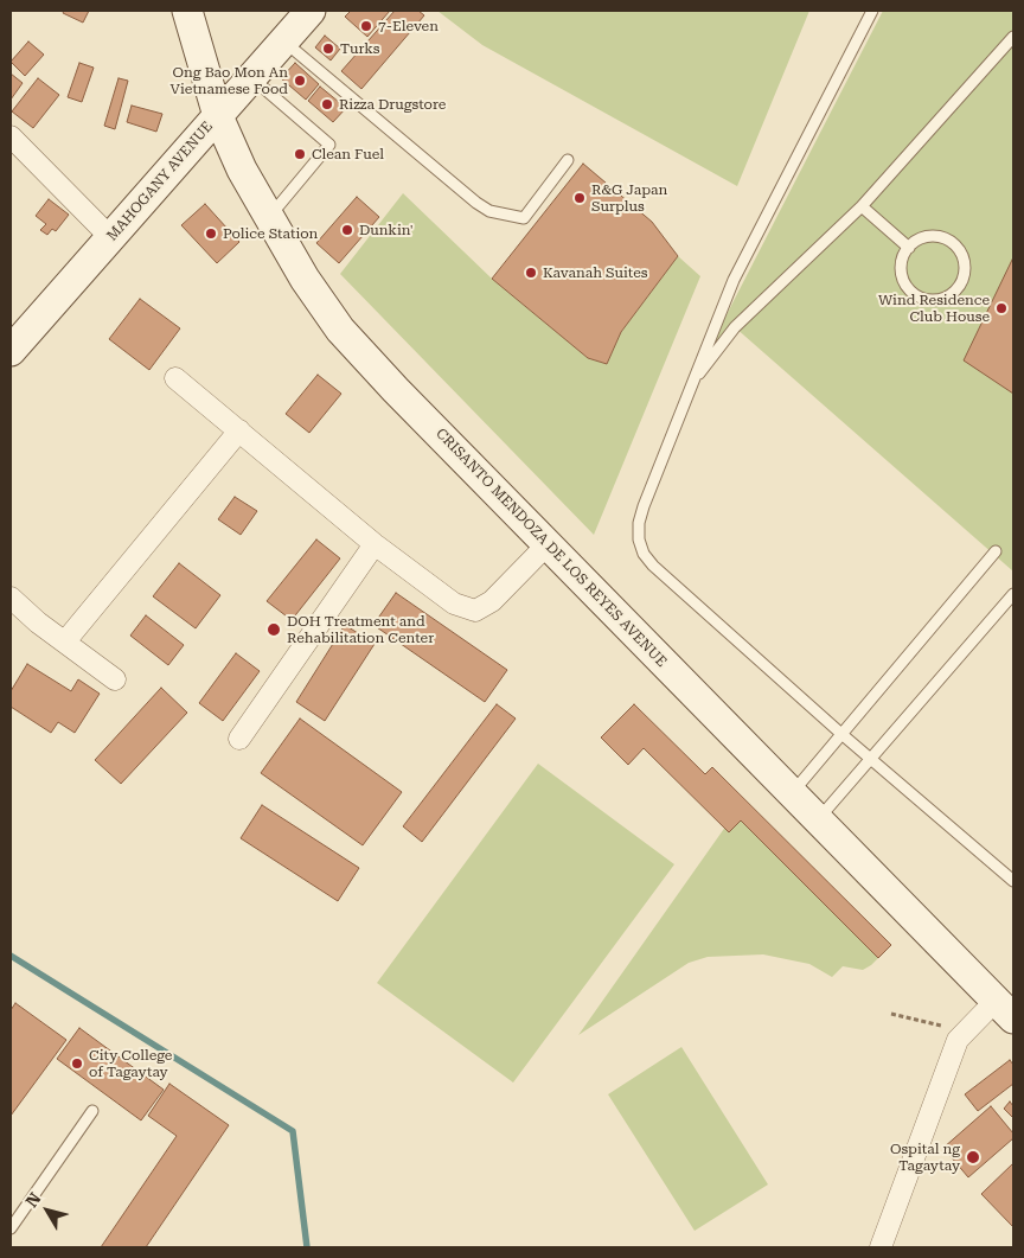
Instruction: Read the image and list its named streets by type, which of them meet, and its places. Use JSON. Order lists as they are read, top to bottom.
{
  "streets": {
    "main road": ["MAHOGANY AVENUE", "CRISANTO MENDOZA DE LOS REYES AVENUE"]
  },
  "crossings": [
    ["MAHOGANY AVENUE", "CRISANTO MENDOZA DE LOS REYES AVENUE"]
  ],
  "places": [
    "7-Eleven",
    "Turks",
    "Ong Bao Mon An Vietnamese Food",
    "Rizza Drugstore",
    "Clean Fuel",
    "R&G Japan Surplus",
    "Dunkin'",
    "Police Station",
    "Kavanah Suites",
    "Wind Residence Club House",
    "DOH Treatment and Rehabilitation Center",
    "City College of Tagaytay",
    "Ospital ng Tagaytay"
  ],
  "north": "top left"
}
